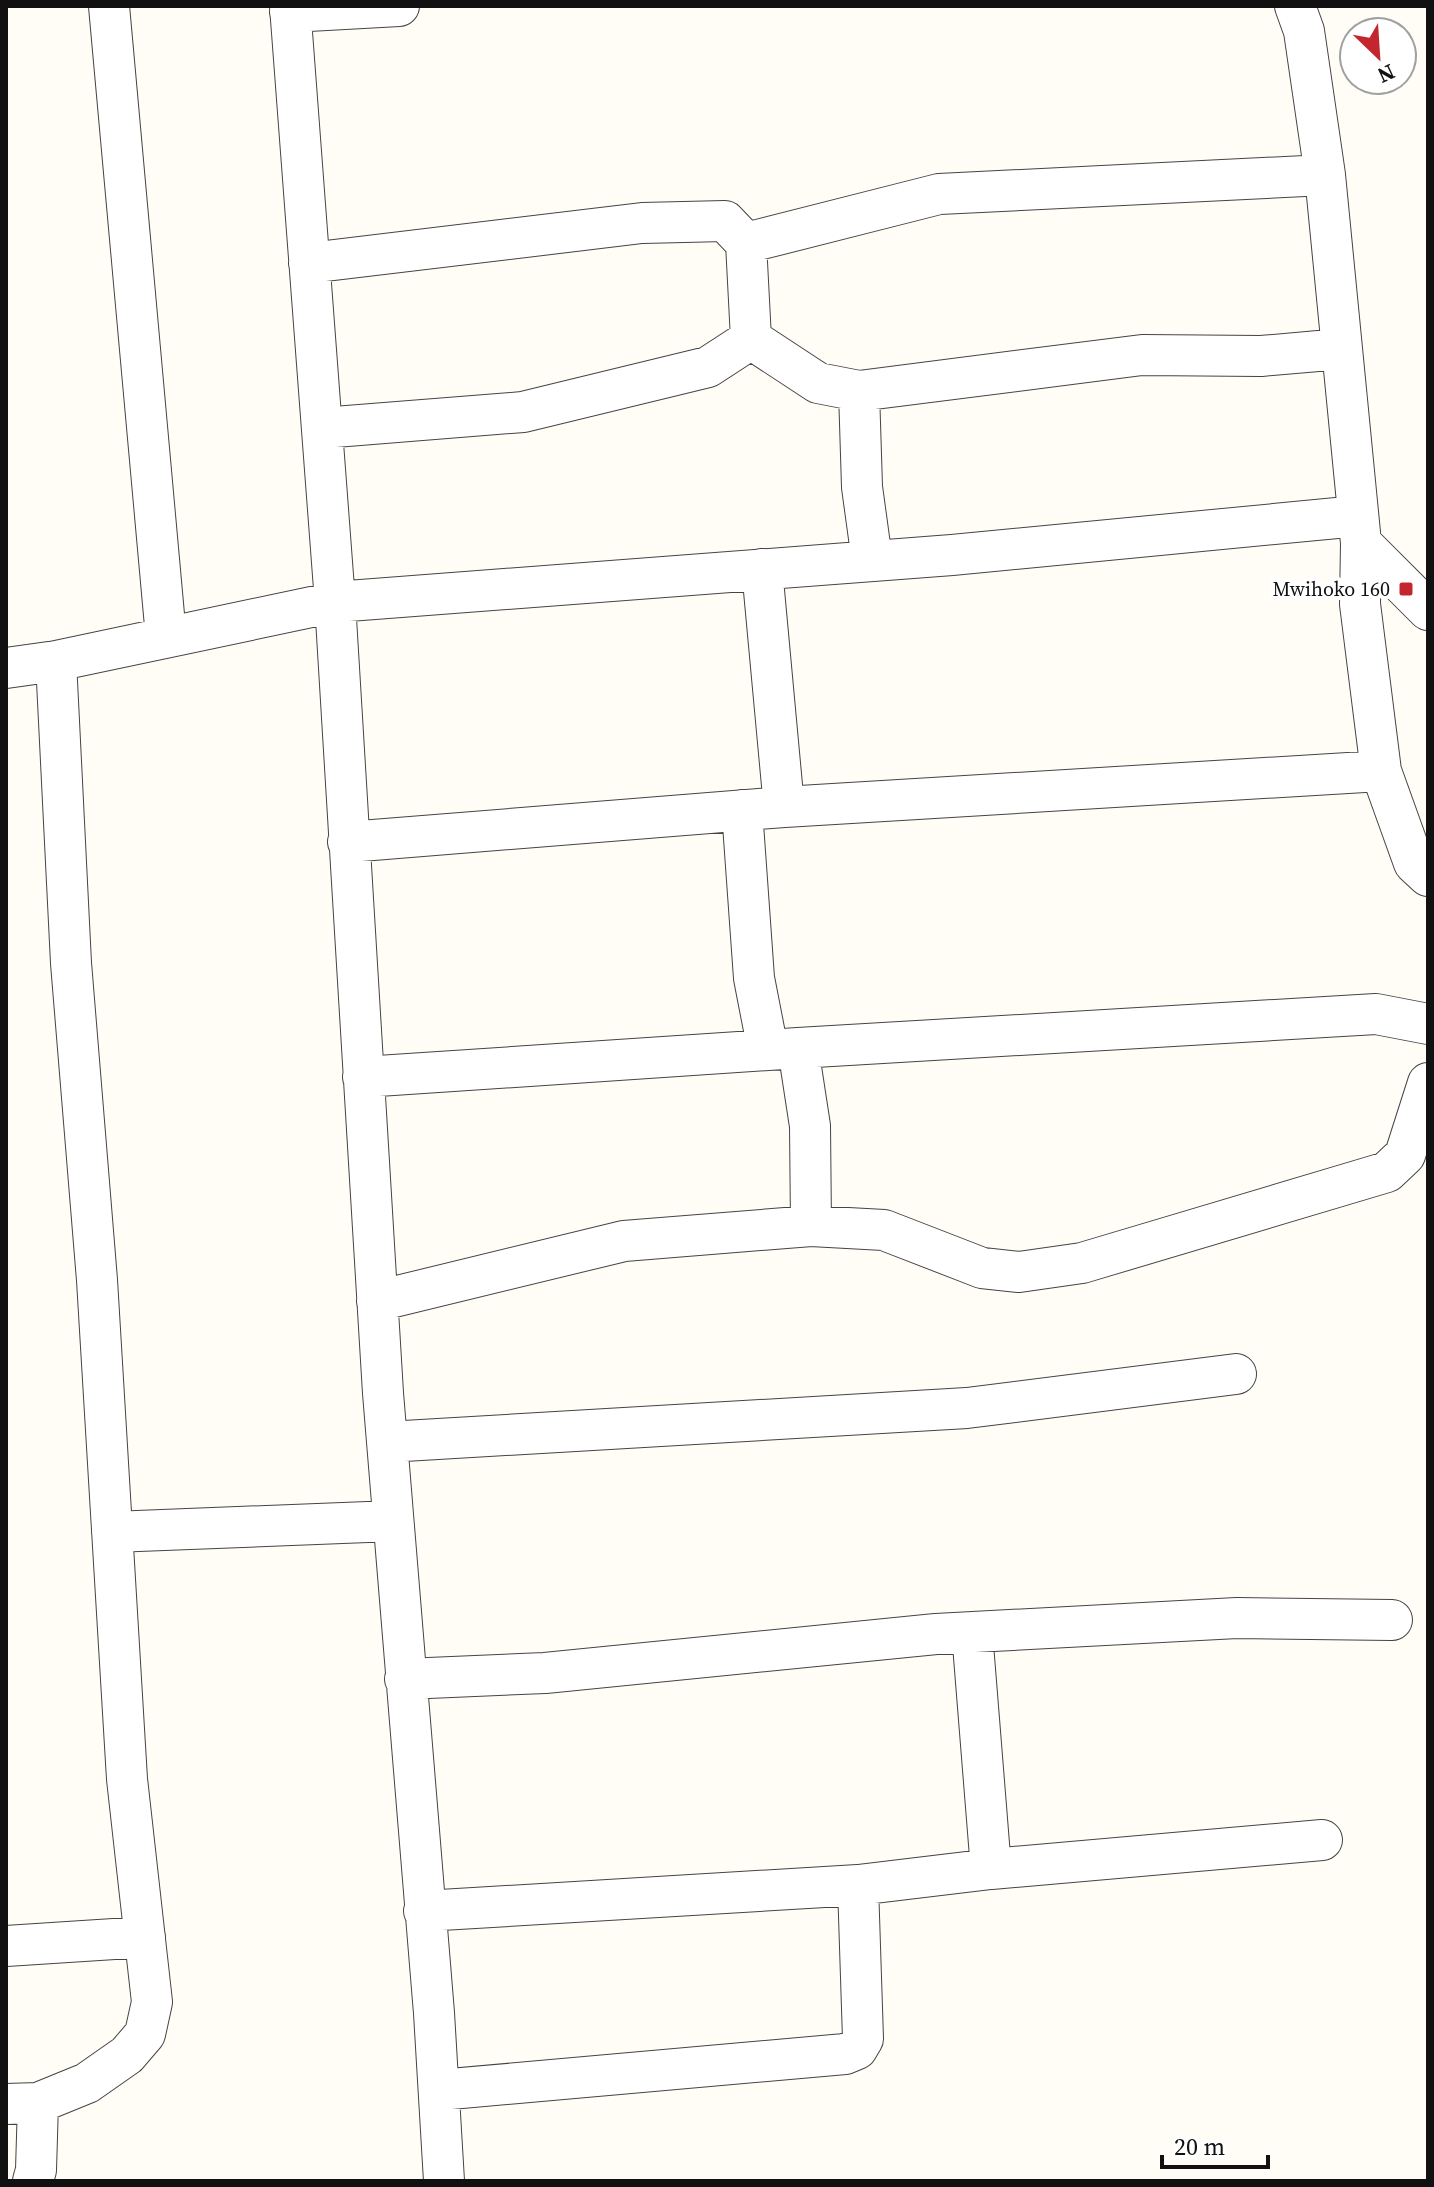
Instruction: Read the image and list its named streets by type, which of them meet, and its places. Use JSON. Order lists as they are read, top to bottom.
{
  "places": {
    "transit": ["Mwihoko 160"]
  },
  "scale_bar": "20 m",
  "north": "bottom right"
}
